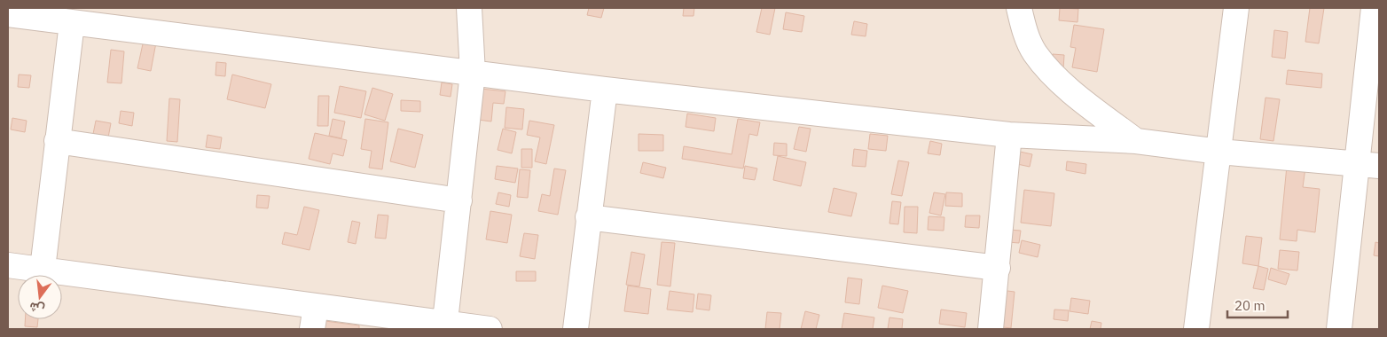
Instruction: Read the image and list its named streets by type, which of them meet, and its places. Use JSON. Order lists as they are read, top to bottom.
{
  "scale_bar": "20 m",
  "north": "bottom"
}
